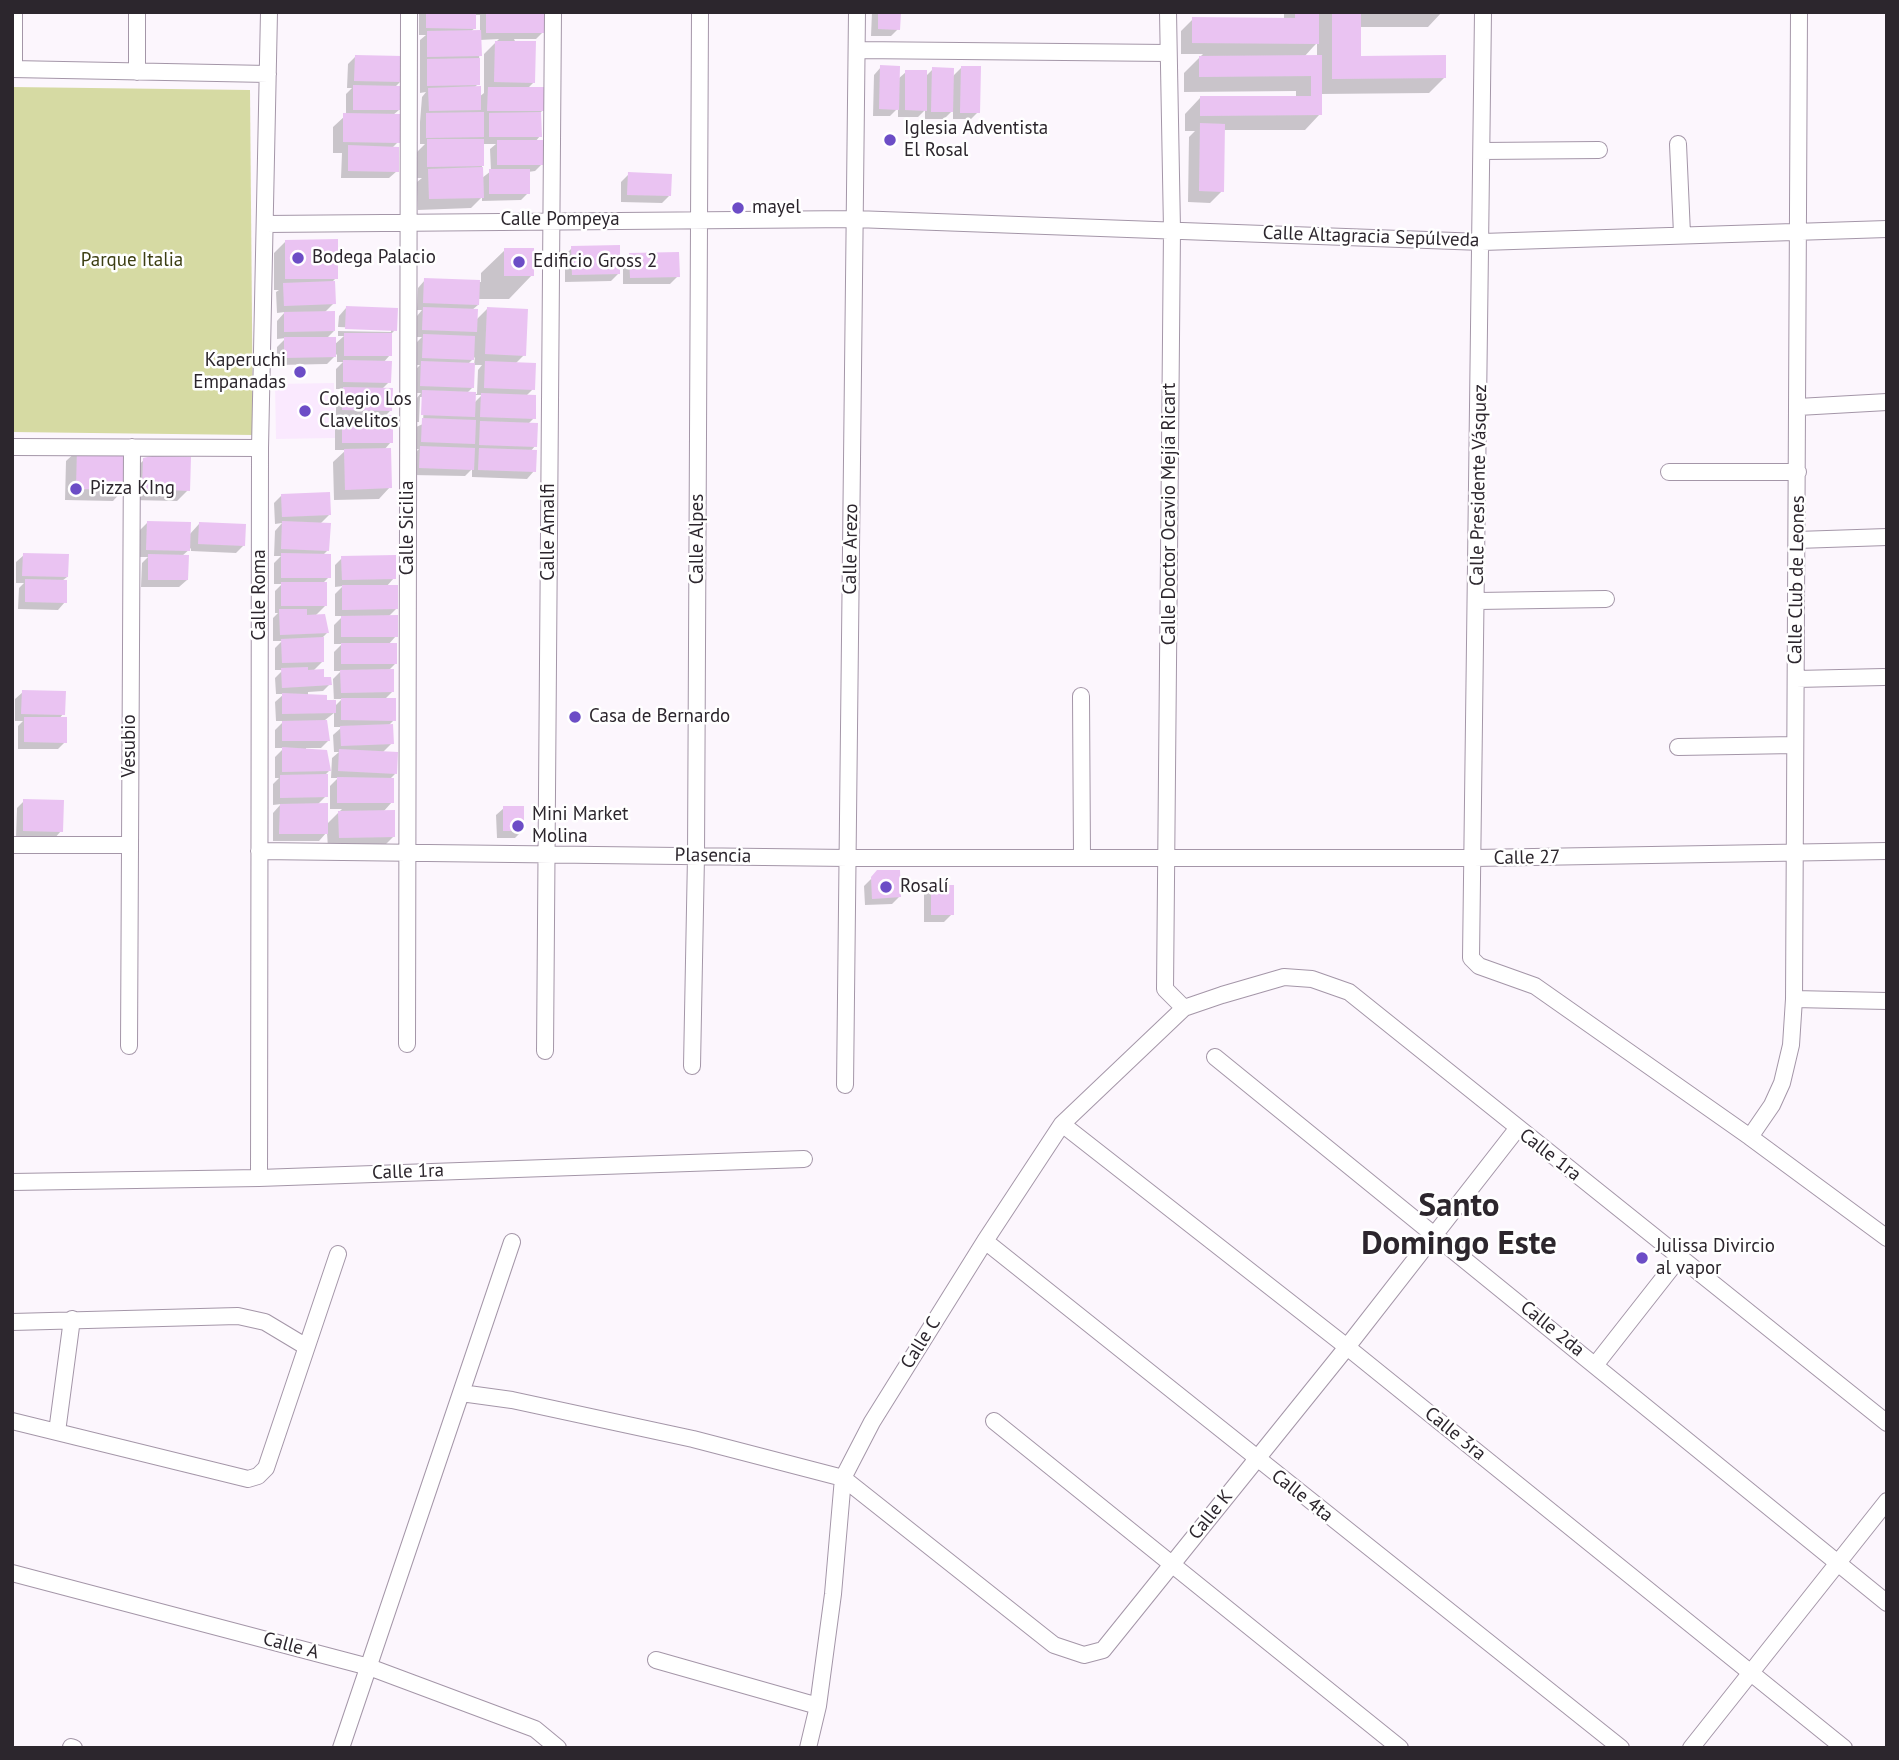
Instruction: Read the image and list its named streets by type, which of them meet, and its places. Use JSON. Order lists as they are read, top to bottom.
{
  "streets": {
    "street": [
      "Calle Pompeya",
      "Calle Altagracia Sepúlveda",
      "Calle Presidente Vásquez",
      "Calle Doctor Ocavio Mejía Ricart",
      "Calle Sicilia",
      "Calle Amalfi",
      "Calle Alpes",
      "Calle Arezo",
      "Calle Club de Leones",
      "Calle Roma",
      "Vesubio",
      "Plasencia",
      "Calle 27",
      "Calle 1ra",
      "Calle 2da",
      "Calle C",
      "Calle 3ra",
      "Calle 4ta",
      "Calle K",
      "Calle A"
    ]
  },
  "crossings": [
    ["Calle Pompeya", "Calle Altagracia Sepúlveda"],
    ["Calle Pompeya", "Calle Sicilia"],
    ["Calle Pompeya", "Calle Amalfi"],
    ["Calle Pompeya", "Calle Alpes"],
    ["Calle Pompeya", "Calle Arezo"],
    ["Calle Pompeya", "Calle Roma"],
    ["Calle Altagracia Sepúlveda", "Calle Presidente Vásquez"],
    ["Calle Altagracia Sepúlveda", "Calle Doctor Ocavio Mejía Ricart"],
    ["Calle Altagracia Sepúlveda", "Calle Arezo"],
    ["Calle Altagracia Sepúlveda", "Calle Club de Leones"],
    ["Calle Presidente Vásquez", "Calle Club de Leones"],
    ["Calle Presidente Vásquez", "Calle 27"],
    ["Calle Doctor Ocavio Mejía Ricart", "Plasencia"],
    ["Calle Doctor Ocavio Mejía Ricart", "Calle 27"],
    ["Calle Doctor Ocavio Mejía Ricart", "Calle 1ra"],
    ["Calle Doctor Ocavio Mejía Ricart", "Calle C"],
    ["Calle Sicilia", "Plasencia"],
    ["Calle Amalfi", "Plasencia"],
    ["Calle Alpes", "Plasencia"],
    ["Calle Arezo", "Plasencia"],
    ["Calle Club de Leones", "Calle 27"],
    ["Calle Roma", "Plasencia"],
    ["Calle Roma", "Calle 1ra"],
    ["Plasencia", "Calle 27"],
    ["Calle 1ra", "Calle C"],
    ["Calle 1ra", "Calle K"],
    ["Calle 2da", "Calle K"],
    ["Calle C", "Calle 3ra"],
    ["Calle C", "Calle 4ta"],
    ["Calle C", "Calle K"],
    ["Calle 3ra", "Calle K"],
    ["Calle 4ta", "Calle K"]
  ],
  "districts": ["Santo Domingo Este"],
  "parks": ["Parque Italia"],
  "places": [
    "Iglesia Adventista El Rosal",
    "mayel",
    "Bodega Palacio",
    "Edificio Gross 2",
    "Kaperuchi Empanadas",
    "Colegio Los Clavelitos",
    "Pizza KIng",
    "Casa de Bernardo",
    "Mini Market Molina",
    "Rosalí",
    "Julissa Divircio al vapor"
  ]
}
